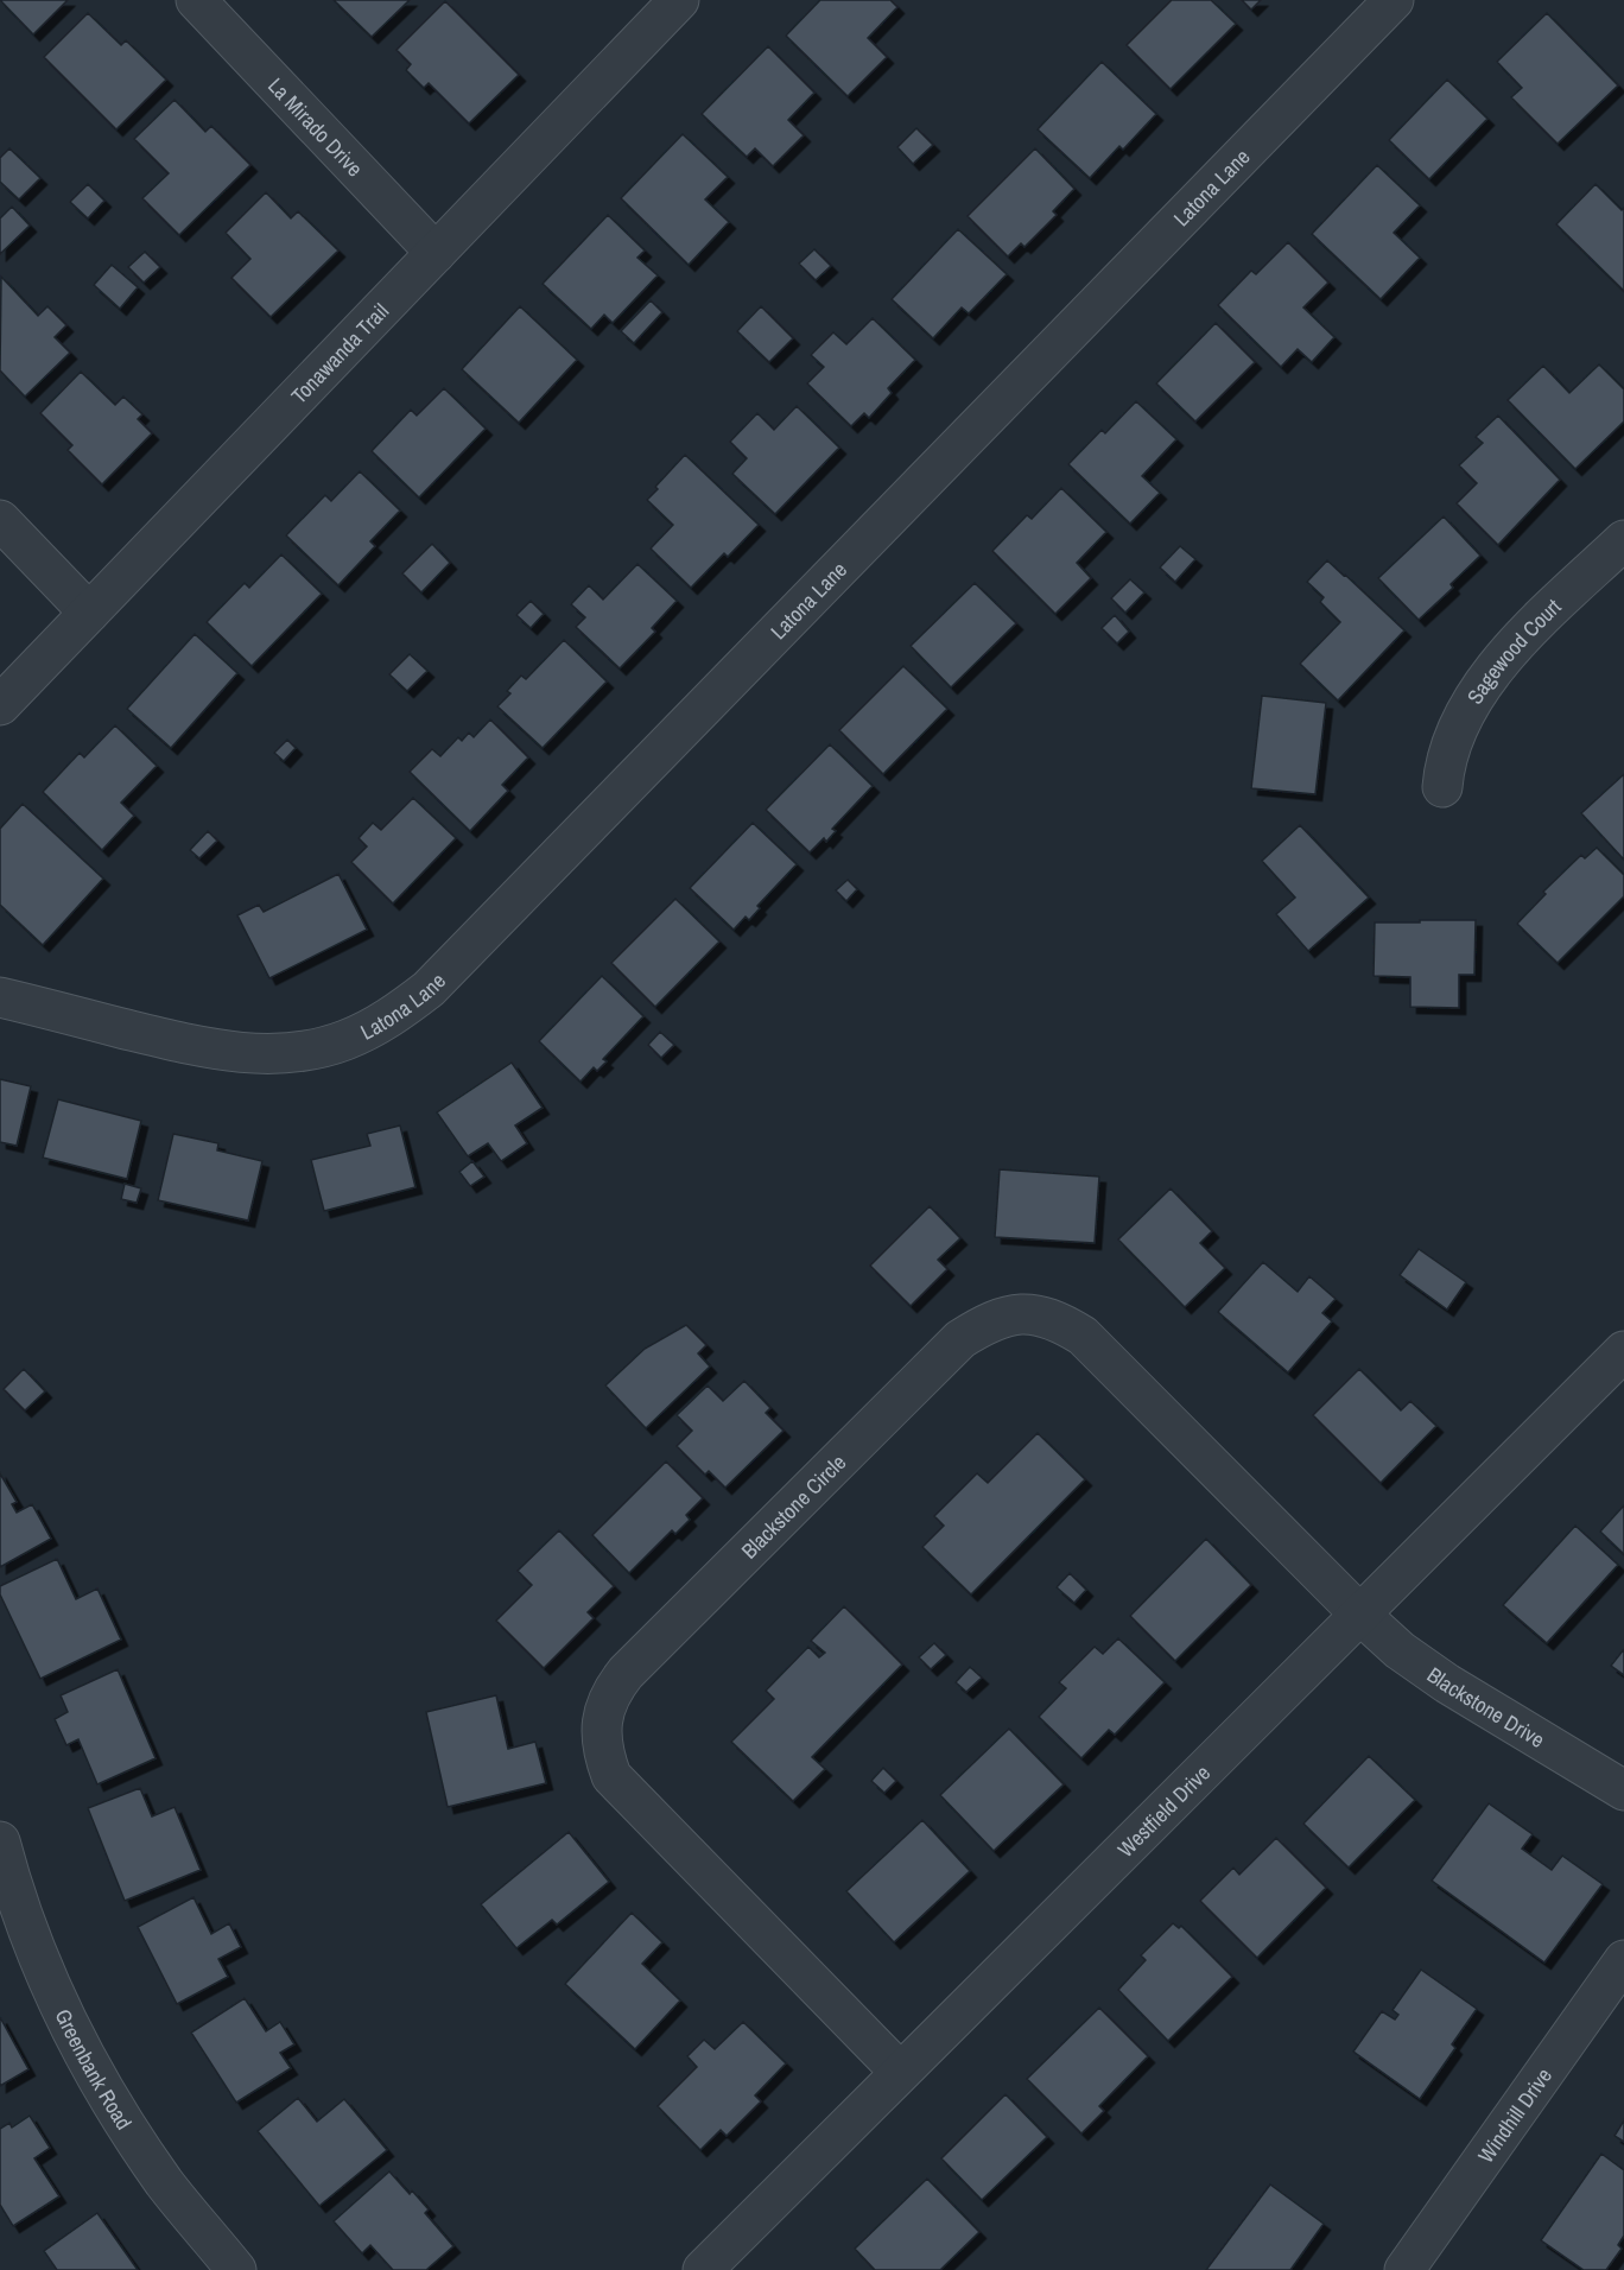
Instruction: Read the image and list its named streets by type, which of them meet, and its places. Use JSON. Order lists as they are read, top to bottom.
{
  "streets": {
    "street": [
      "La Mirado Drive",
      "Latona Lane",
      "Tonawanda Trail",
      "Sagewood Court",
      "Blackstone Circle",
      "Blackstone Drive",
      "Westfield Drive",
      "Greenbank Road",
      "Windhill Drive"
    ]
  },
  "crossings": [
    ["La Mirado Drive", "Tonawanda Trail"],
    ["Blackstone Circle", "Blackstone Drive"],
    ["Blackstone Circle", "Westfield Drive"],
    ["Blackstone Drive", "Westfield Drive"]
  ]
}
